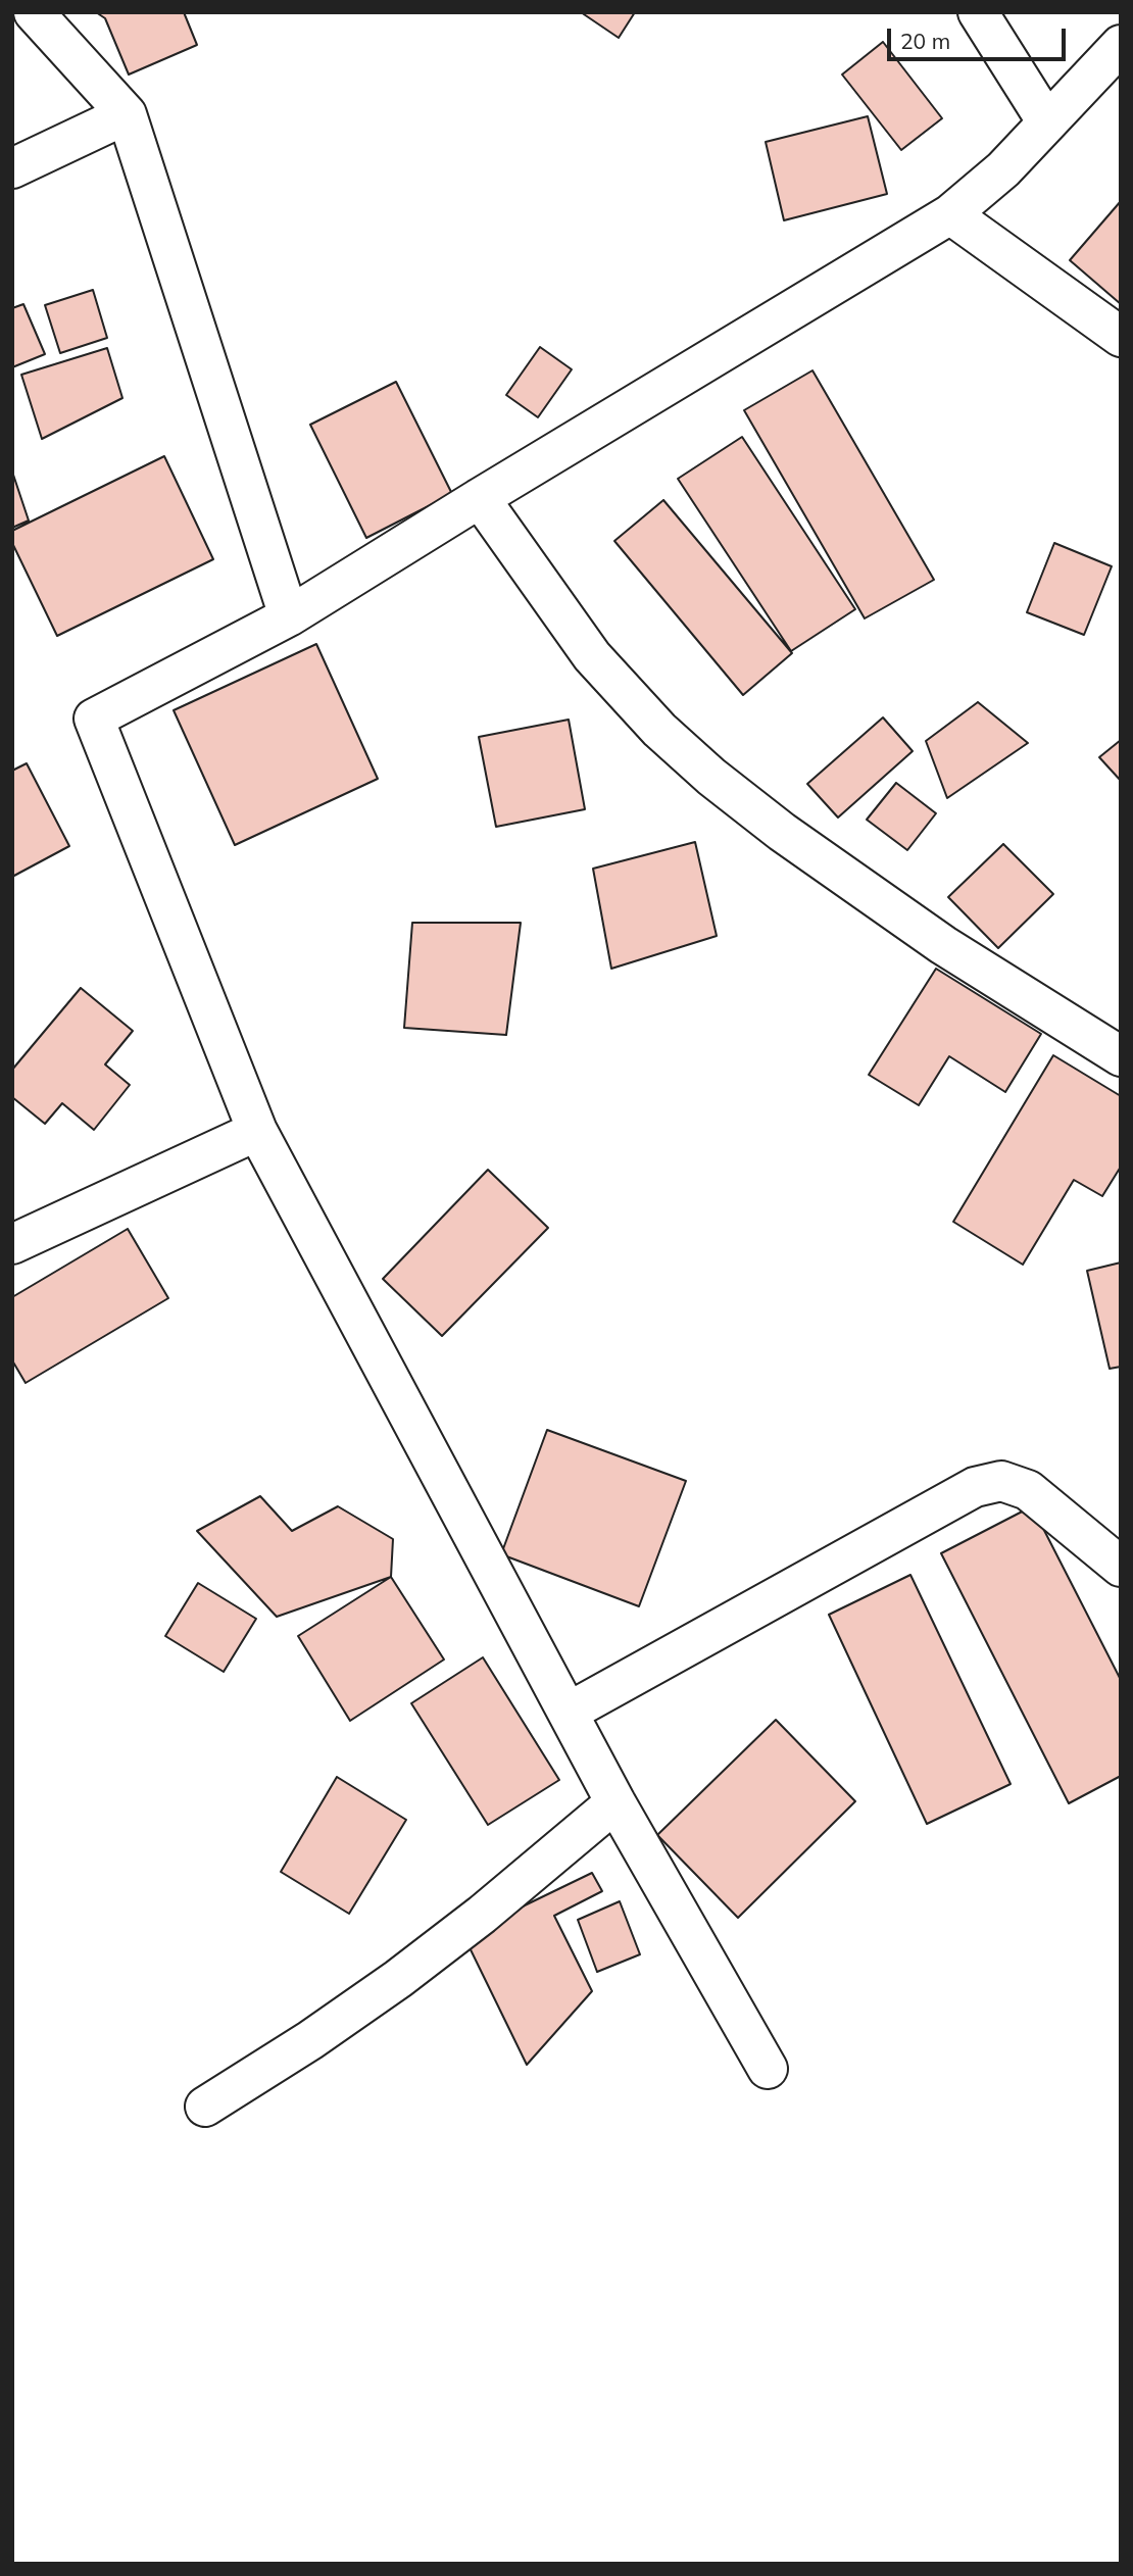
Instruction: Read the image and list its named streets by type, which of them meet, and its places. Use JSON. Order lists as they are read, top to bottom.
{
  "scale_bar": "20 m"
}
